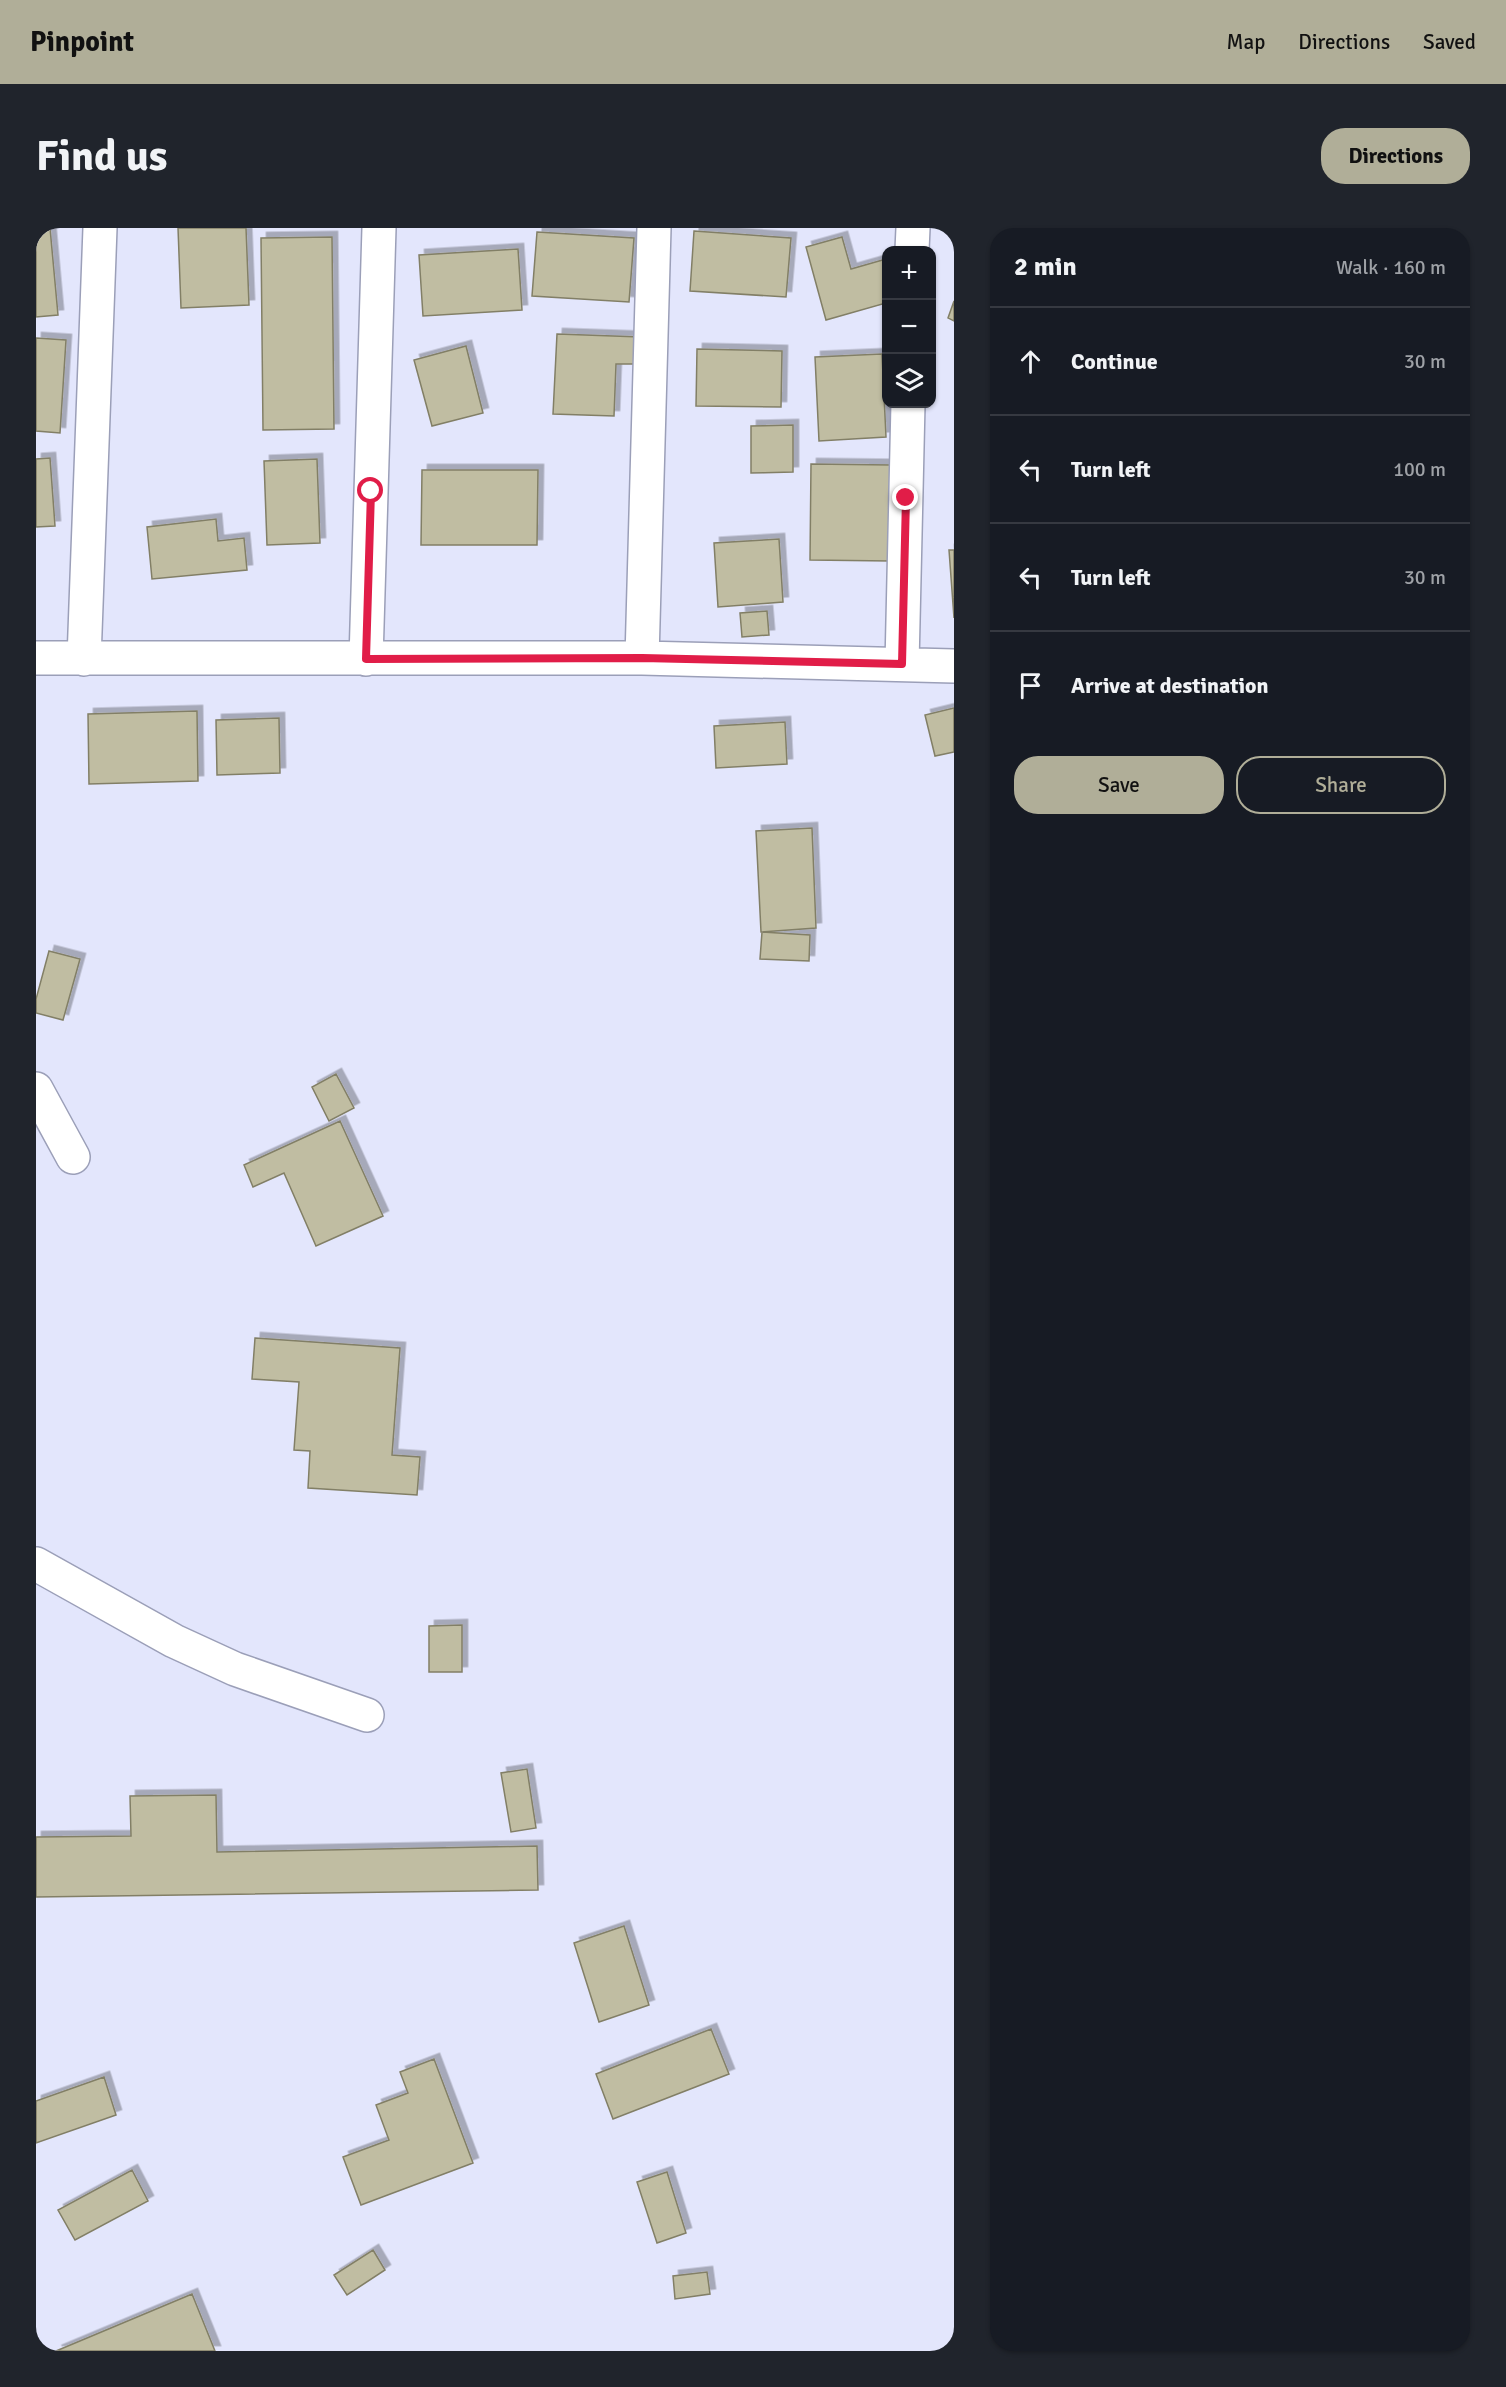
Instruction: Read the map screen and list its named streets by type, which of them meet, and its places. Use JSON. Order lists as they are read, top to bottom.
{
  "page": {
    "header": "Pinpoint",
    "nav": ["Map", "Directions", "Saved"],
    "buttons": [
      "Directions",
      ["Save", "Share"]
    ],
    "title": "Find us",
    "heading": ["2 min", "Walk · 160 m"],
    "map_buttons": ["+", "−"],
    "list": [
      ["Continue", "30 m"],
      ["Turn left", "100 m"],
      ["Turn left", "30 m"],
      "Arrive at destination"
    ]
  }
}
